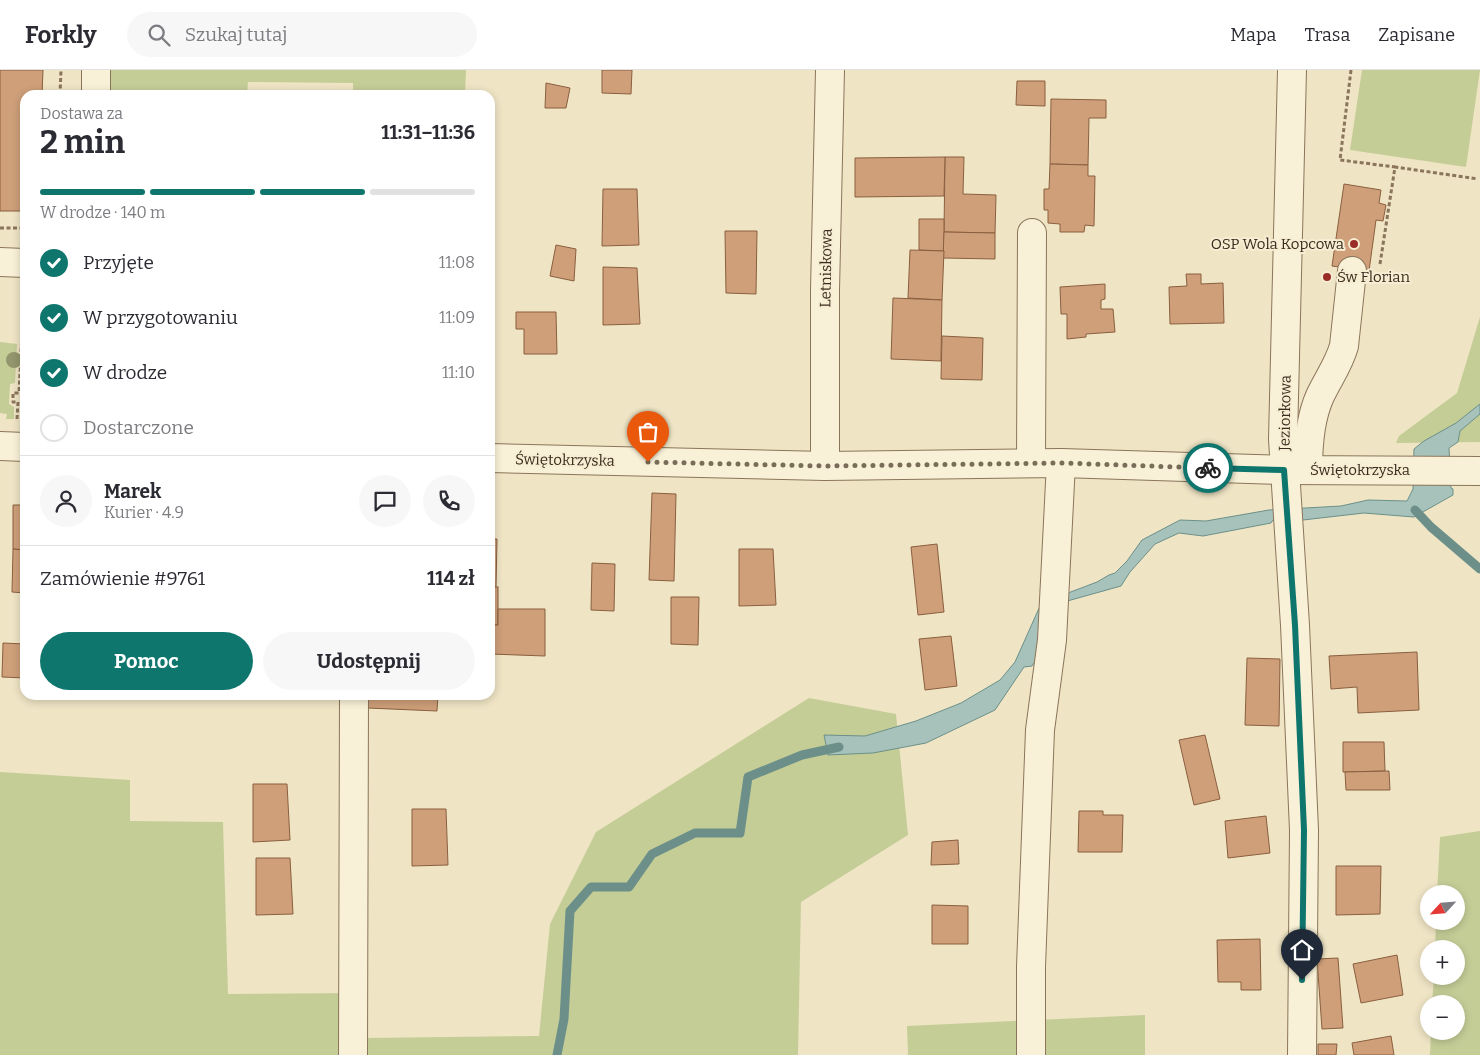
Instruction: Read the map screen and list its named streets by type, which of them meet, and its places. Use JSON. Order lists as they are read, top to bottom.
{
  "streets": {
    "street": ["Letniskowa", "Jeziorkowa", "Świętokrzyska"]
  },
  "crossings": [
    ["Letniskowa", "Świętokrzyska"],
    ["Jeziorkowa", "Świętokrzyska"]
  ],
  "places": ["OSP Wola Kopcowa", "Św Florian"],
  "north": "bottom left",
  "page": {
    "header": "Forkly",
    "search": "Szukaj tutaj",
    "nav": ["Mapa", "Trasa", "Zapisane"],
    "heading": ["2 min", "Dostawa za", "11:31–11:36"],
    "panel": [
      "Marek",
      "Kurier · 4.9",
      "Zamówienie #9761",
      "114 zł"
    ],
    "bar": "W drodze · 140 m",
    "list": [
      ["Przyjęte", "11:08"],
      ["W przygotowaniu", "11:09"],
      ["W drodze", "11:10"],
      "Dostarczone"
    ],
    "buttons": ["Pomoc", "Udostępnij"],
    "map_buttons": ["+", "−"]
  }
}
